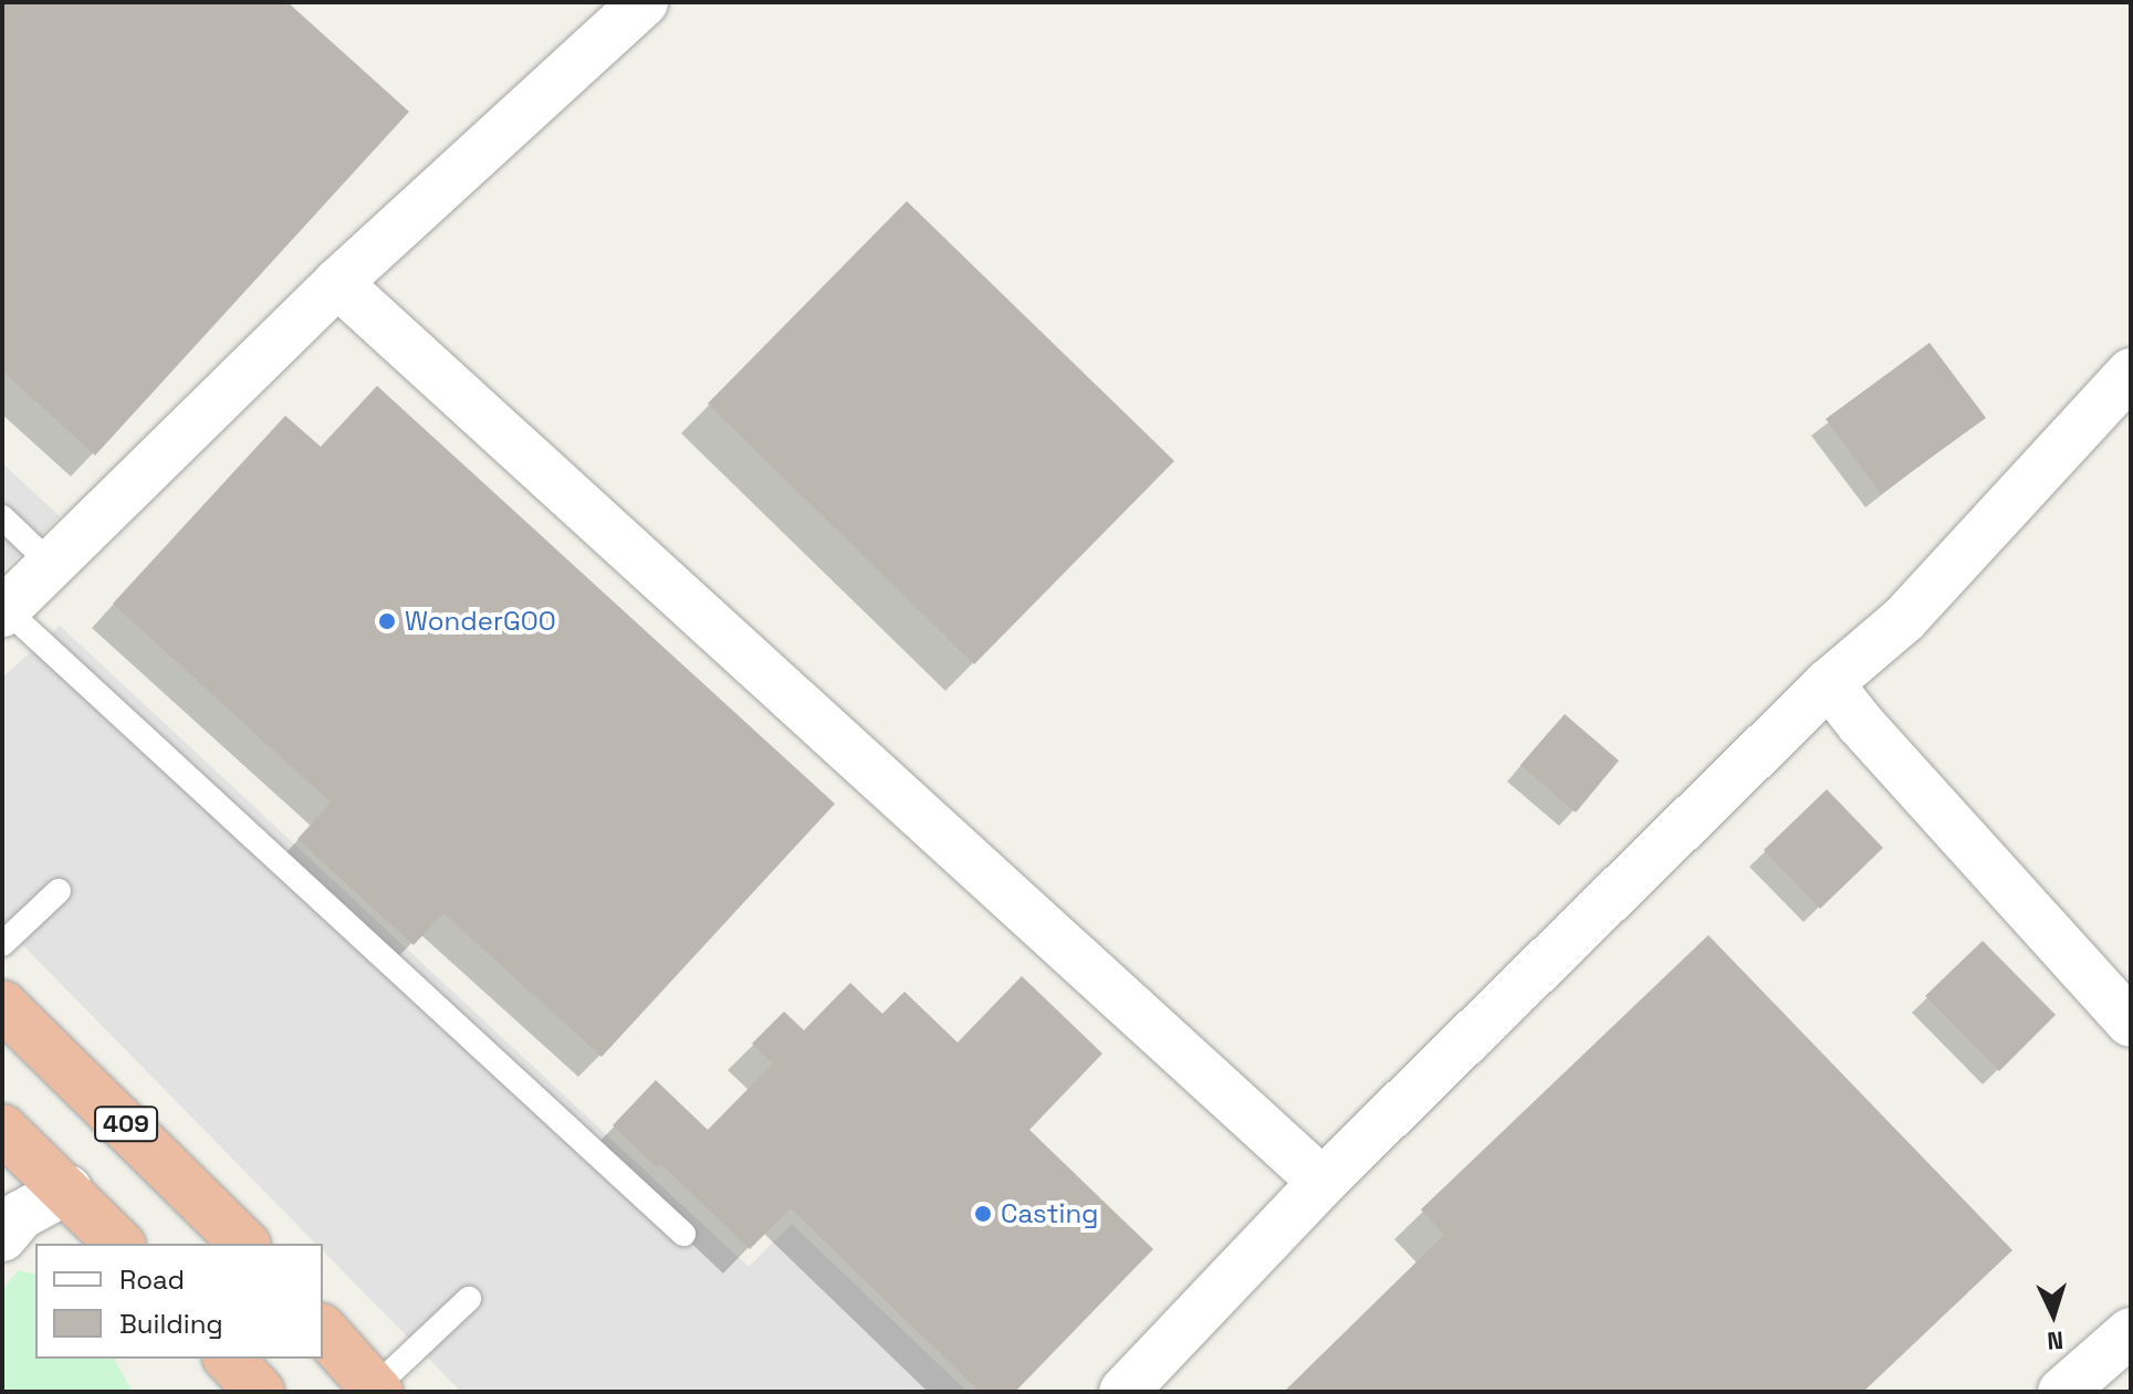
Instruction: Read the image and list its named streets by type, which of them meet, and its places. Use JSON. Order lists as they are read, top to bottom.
{
  "streets": {
    "highway": ["409"]
  },
  "places": ["WonderGOO", "Casting"],
  "legend": ["Road", "Building"],
  "north": "bottom"
}
